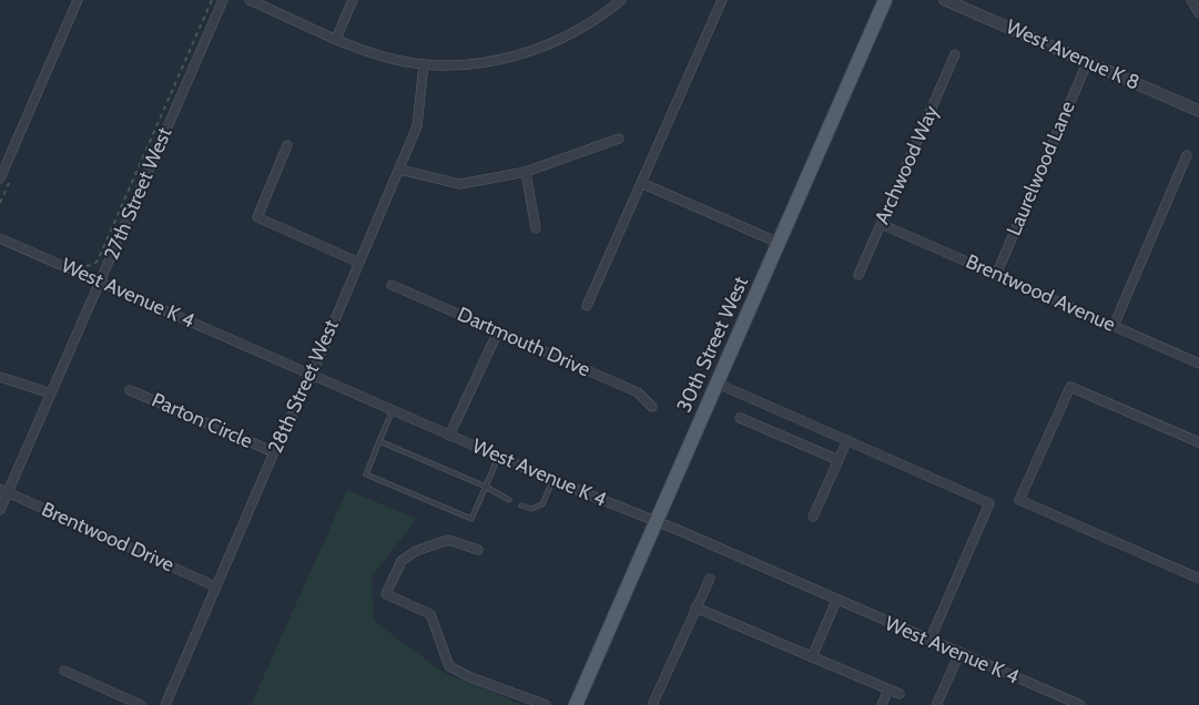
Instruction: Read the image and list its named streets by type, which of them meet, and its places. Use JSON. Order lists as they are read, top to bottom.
{
  "streets": {
    "main road": ["30th Street West"],
    "street": [
      "West Avenue K 8",
      "Archwood Way",
      "Laurelwood Lane",
      "27th Street West",
      "West Avenue K 4",
      "Brentwood Avenue",
      "Dartmouth Drive",
      "28th Street West",
      "Parton Circle",
      "Brentwood Drive"
    ]
  },
  "crossings": [
    ["West Avenue K 8", "Laurelwood Lane"],
    ["Archwood Way", "Brentwood Avenue"],
    ["Laurelwood Lane", "Brentwood Avenue"],
    ["27th Street West", "West Avenue K 4"],
    ["27th Street West", "Brentwood Drive"],
    ["West Avenue K 4", "30th Street West"],
    ["West Avenue K 4", "28th Street West"],
    ["28th Street West", "Parton Circle"],
    ["28th Street West", "Brentwood Drive"]
  ]
}
